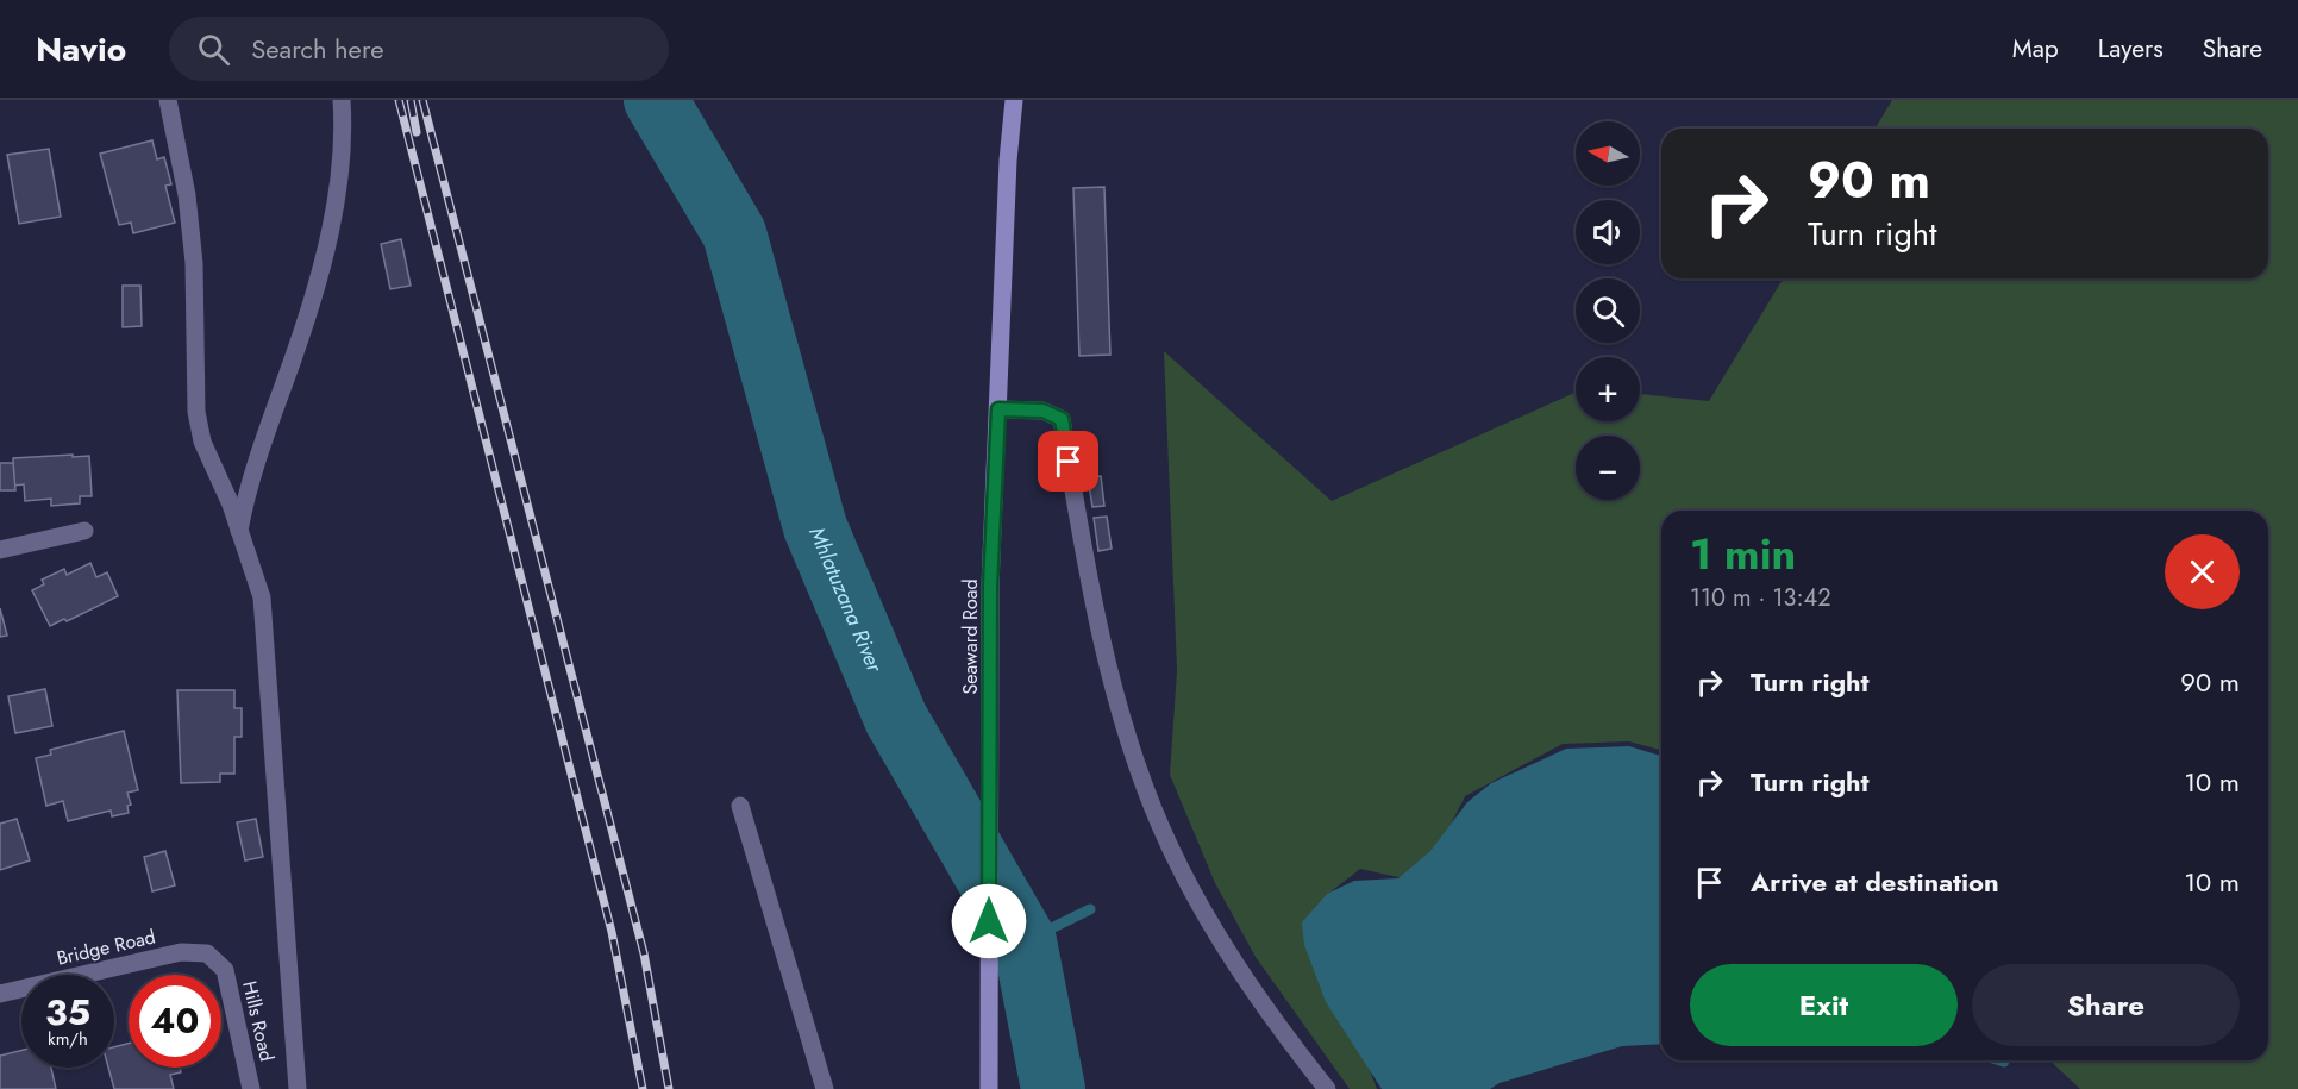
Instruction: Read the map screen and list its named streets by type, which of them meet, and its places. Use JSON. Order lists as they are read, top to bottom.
{
  "streets": {
    "street": ["Seaward Road", "Bridge Road", "Hills Road"]
  },
  "crossings": [
    ["Bridge Road", "Hills Road"]
  ],
  "water": ["Mhlatuzana River"],
  "north": "left",
  "page": {
    "header": "Navio",
    "search": "Search here",
    "nav": ["Map", "Layers", "Share"],
    "map_buttons": ["+", "−"],
    "turn": ["90 m", "Turn right"],
    "heading": ["1 min", "110 m · 13:42"],
    "list": [
      {
        "name": "Turn right",
        "value": "90 m"
      },
      {
        "name": "Turn right",
        "value": "10 m"
      },
      {
        "name": "Arrive at destination",
        "value": "10 m"
      }
    ],
    "buttons": ["Exit", "Share"],
    "speed": "35 km/h",
    "limit": "40"
  }
}
